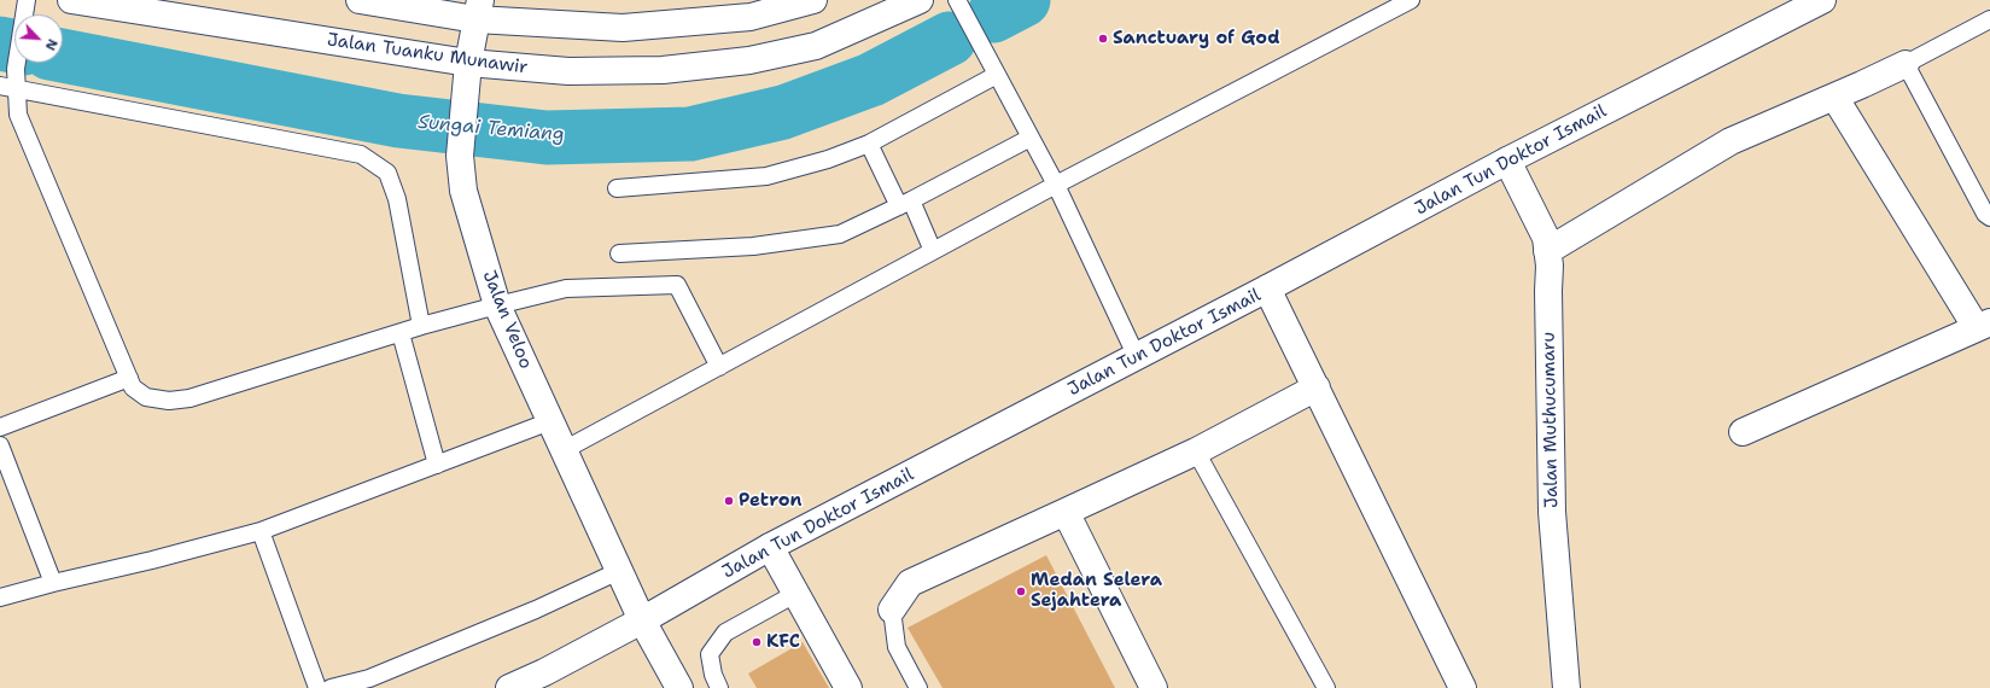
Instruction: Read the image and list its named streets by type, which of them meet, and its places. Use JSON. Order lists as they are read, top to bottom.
{
  "streets": {
    "main road": [
      "Jalan Tuanku Munawir",
      "Jalan Tun Doktor Ismail",
      "Jalan Veloo",
      "Jalan Muthucumaru"
    ]
  },
  "crossings": [
    ["Jalan Tuanku Munawir", "Jalan Veloo"],
    ["Jalan Tun Doktor Ismail", "Jalan Veloo"],
    ["Jalan Tun Doktor Ismail", "Jalan Muthucumaru"]
  ],
  "water": ["Sungai Temiang"],
  "places": [
    "Sanctuary of God",
    "Petron",
    "Medan Selera Sejahtera",
    "KFC"
  ],
  "north": "bottom right"
}
